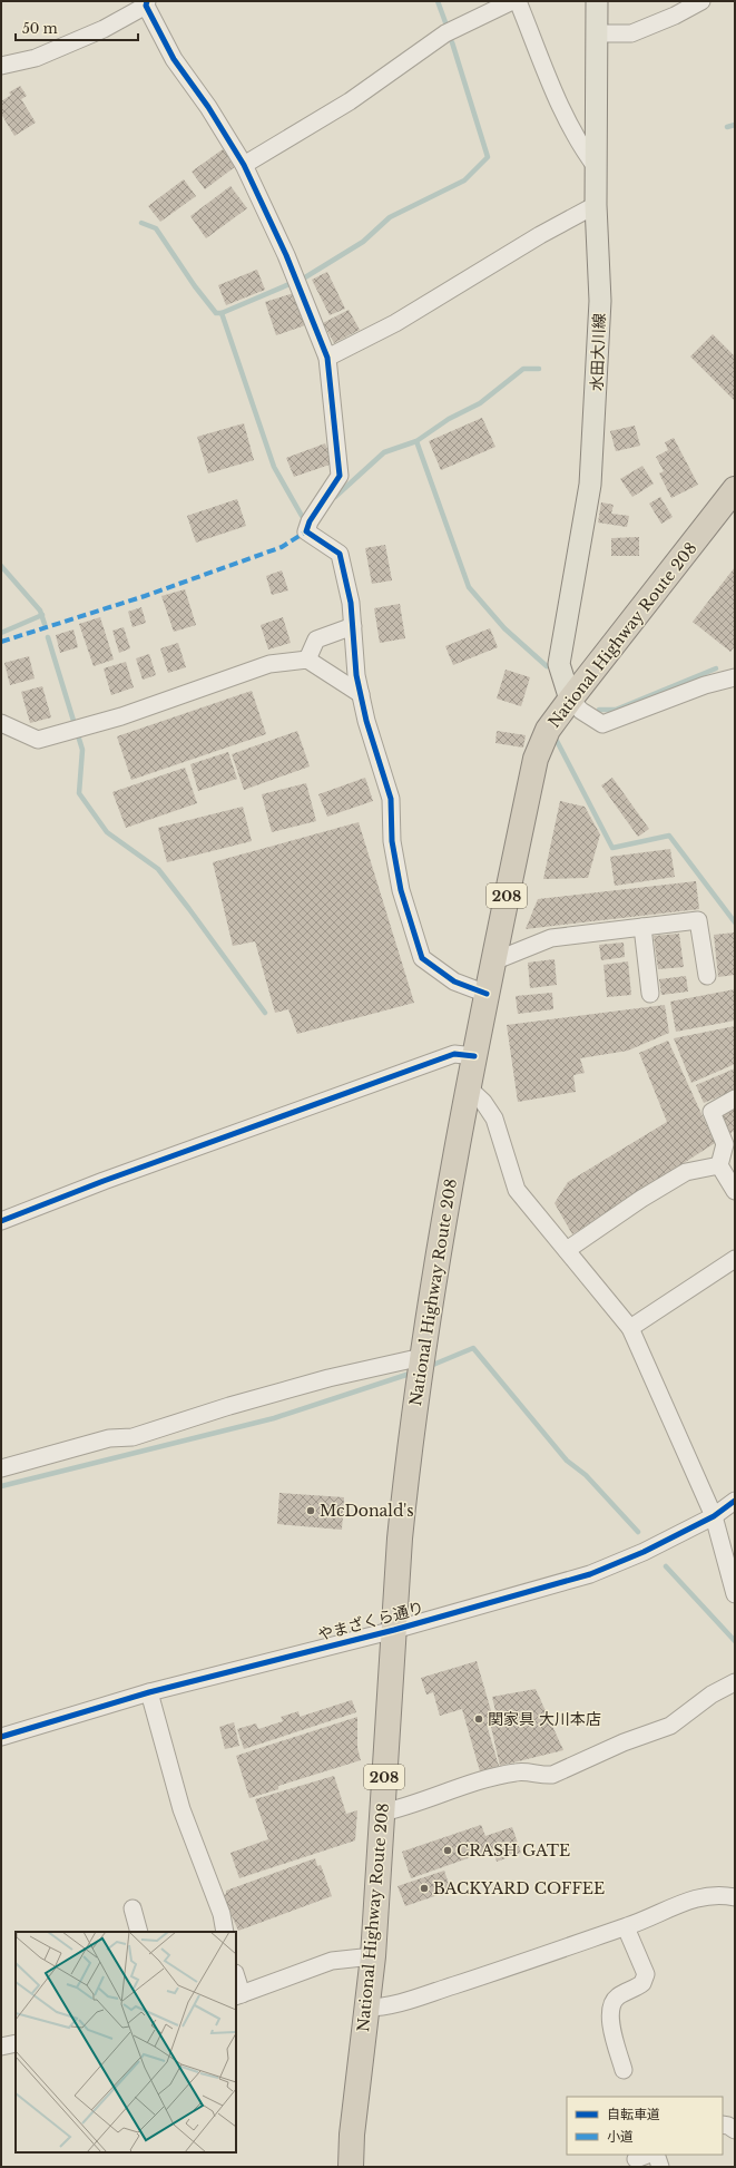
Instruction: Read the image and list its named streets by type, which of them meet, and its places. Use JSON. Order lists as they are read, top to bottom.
{
  "streets": {
    "highway": ["National Highway Route 208", "208"],
    "main road": ["水田大川線"],
    "street": ["やまざくら通り"]
  },
  "crossings": [
    ["水田大川線", "National Highway Route 208"],
    ["National Highway Route 208", "やまざくら通り"]
  ],
  "places": [
    "McDonald's",
    "関家具 大川本店",
    "CRASH GATE",
    "BACKYARD COFFEE"
  ],
  "legend": ["自転車道", "小道"],
  "scale_bar": "50 m"
}
